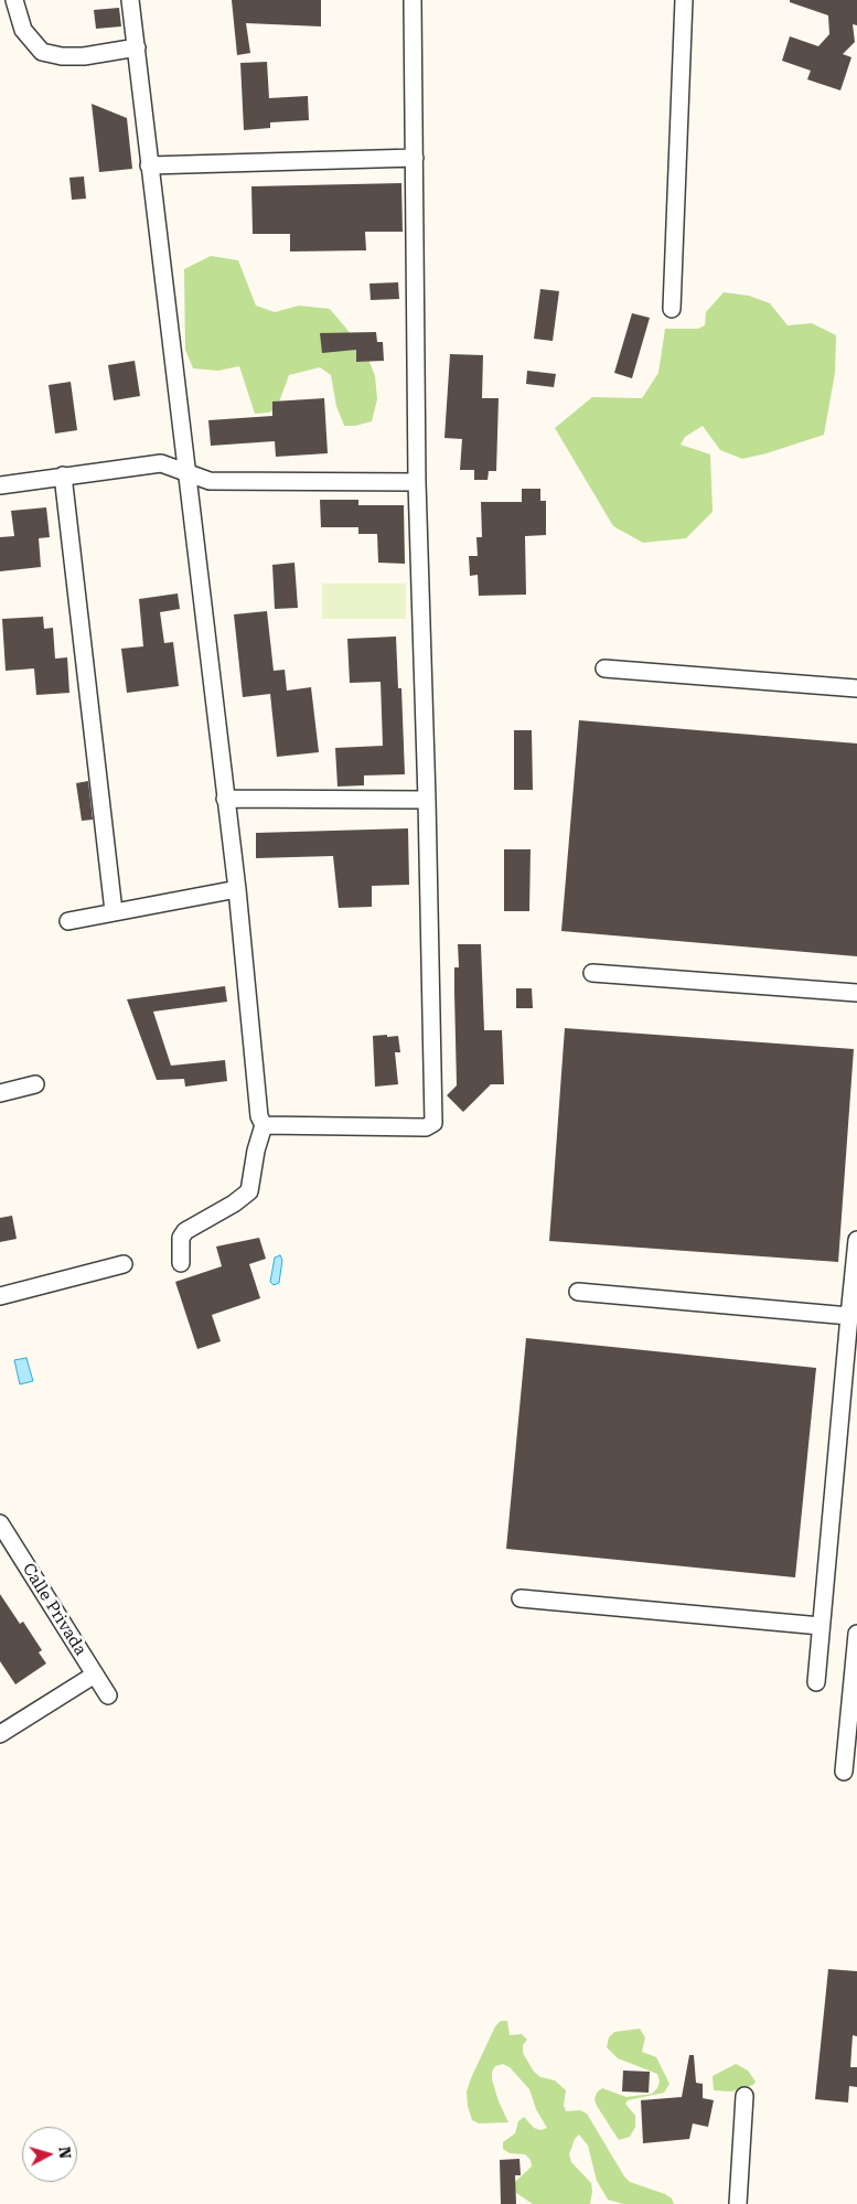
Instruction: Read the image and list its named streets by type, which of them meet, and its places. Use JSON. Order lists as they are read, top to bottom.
{
  "streets": {
    "street": ["Calle Privada"]
  },
  "north": "right"
}
